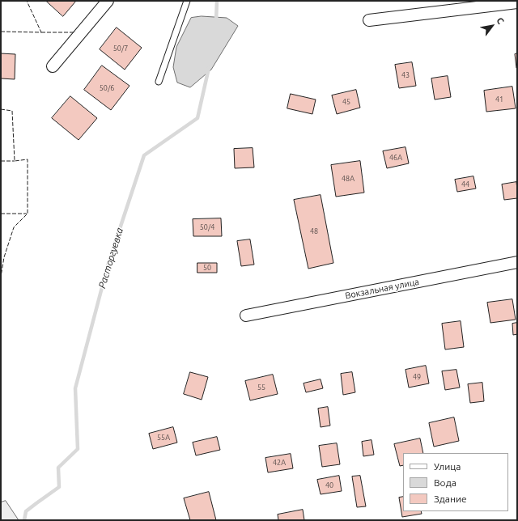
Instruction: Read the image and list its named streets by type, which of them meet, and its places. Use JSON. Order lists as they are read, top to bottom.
{
  "streets": {
    "street": ["Вокзальная улица"]
  },
  "water": ["Расторгуевка"],
  "house_numbers": [
    "50/7",
    "43",
    "50/6",
    "41",
    "45",
    "46А",
    "48А",
    "44",
    "50/4",
    "48",
    "50",
    "49",
    "55",
    "55А",
    "42А",
    "40"
  ],
  "legend": ["Улица", "Вода", "Здание"],
  "north": "top right"
}
